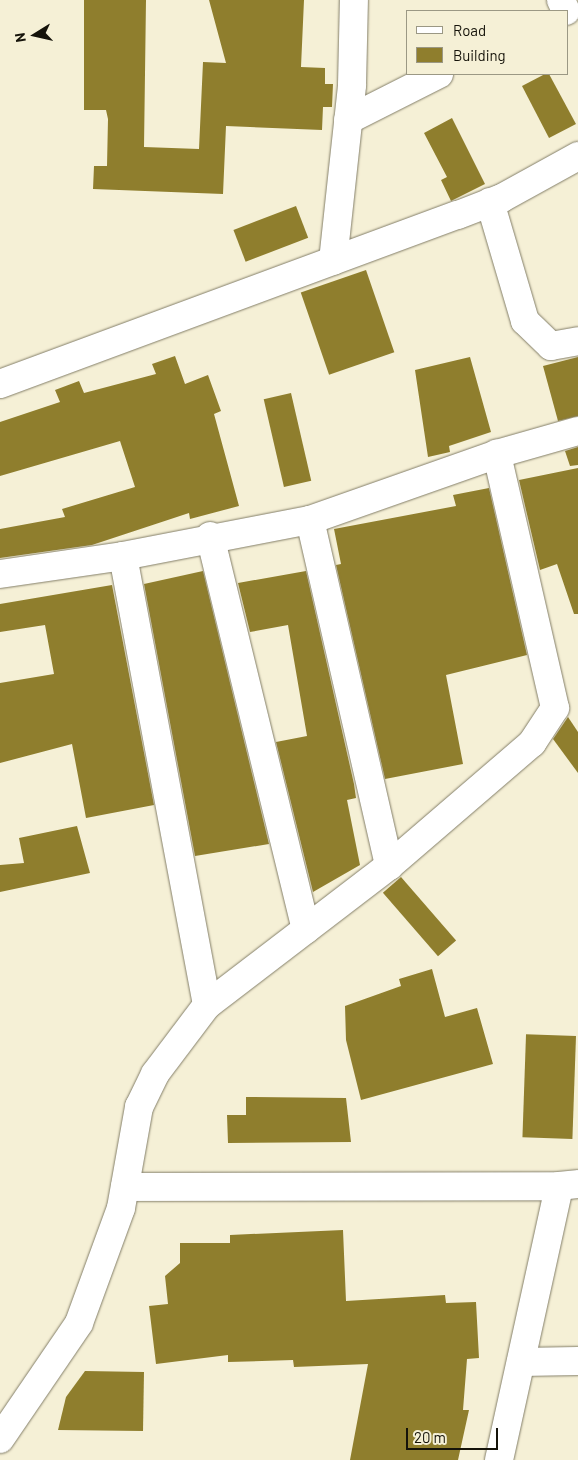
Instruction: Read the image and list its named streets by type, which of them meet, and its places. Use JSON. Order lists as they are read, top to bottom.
{
  "legend": ["Road", "Building"],
  "scale_bar": "20 m",
  "north": "left"
}
